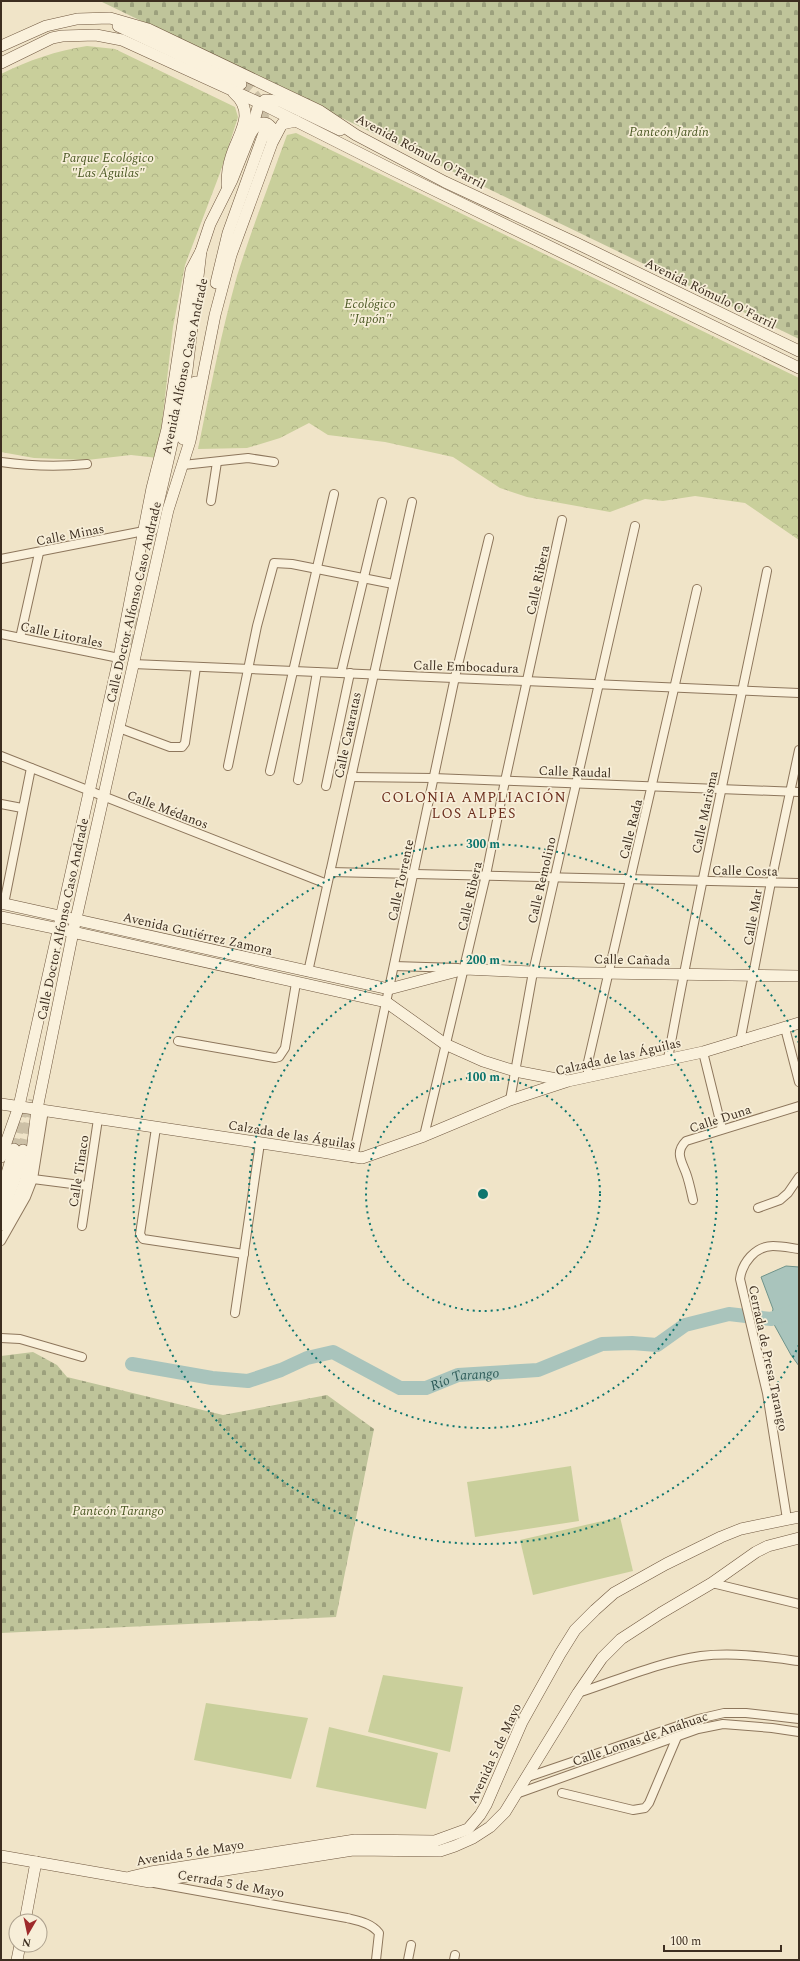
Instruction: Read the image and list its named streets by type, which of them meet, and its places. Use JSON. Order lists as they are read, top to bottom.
{
  "streets": {
    "main road": [
      "Avenida Rómulo O'Farril",
      "Avenida Alfonso Caso Andrade",
      "Calle Doctor Alfonso Caso Andrade",
      "Avenida Gutiérrez Zamora",
      "Calle Cañada",
      "Calzada de las Águilas",
      "Avenida 5 de Mayo",
      "Cerrada 5 de Mayo"
    ],
    "street": [
      "Calle Minas",
      "Calle Ribera",
      "Calle Litorales",
      "Calle Embocadura",
      "Calle Cataratas",
      "Calle Raudal",
      "Calle Médanos",
      "Calle Marisma",
      "Calle Rada",
      "Calle Costa",
      "Calle Torrente",
      "Calle Remolino",
      "Calle Mar",
      "Calle Duna",
      "Calle Tinaco",
      "Cerrada de Presa Tarango",
      "Calle Lomas de Anáhuac"
    ]
  },
  "crossings": [
    ["Avenida Rómulo O'Farril", "Avenida Alfonso Caso Andrade"],
    ["Avenida Rómulo O'Farril", "Calle Doctor Alfonso Caso Andrade"],
    ["Avenida Alfonso Caso Andrade", "Calle Doctor Alfonso Caso Andrade"],
    ["Calle Minas", "Calle Doctor Alfonso Caso Andrade"],
    ["Calle Ribera", "Calle Embocadura"],
    ["Calle Ribera", "Calle Raudal"],
    ["Calle Ribera", "Calle Costa"],
    ["Calle Ribera", "Calle Cañada"],
    ["Calle Ribera", "Calzada de las Águilas"],
    ["Calle Doctor Alfonso Caso Andrade", "Calle Litorales"],
    ["Calle Doctor Alfonso Caso Andrade", "Calle Embocadura"],
    ["Calle Doctor Alfonso Caso Andrade", "Calle Médanos"],
    ["Calle Doctor Alfonso Caso Andrade", "Avenida Gutiérrez Zamora"],
    ["Calle Doctor Alfonso Caso Andrade", "Calzada de las Águilas"],
    ["Calle Embocadura", "Calle Cataratas"],
    ["Calle Embocadura", "Calle Marisma"],
    ["Calle Embocadura", "Calle Rada"],
    ["Calle Embocadura", "Calle Torrente"],
    ["Calle Embocadura", "Calle Remolino"],
    ["Calle Cataratas", "Calle Raudal"],
    ["Calle Cataratas", "Calle Médanos"],
    ["Calle Cataratas", "Calle Costa"],
    ["Calle Cataratas", "Avenida Gutiérrez Zamora"],
    ["Calle Raudal", "Calle Marisma"],
    ["Calle Raudal", "Calle Rada"],
    ["Calle Raudal", "Calle Torrente"],
    ["Calle Raudal", "Calle Remolino"],
    ["Calle Raudal", "Calle Mar"],
    ["Calle Marisma", "Calle Costa"],
    ["Calle Marisma", "Calle Cañada"],
    ["Calle Marisma", "Calzada de las Águilas"],
    ["Calle Rada", "Calle Costa"],
    ["Calle Rada", "Calle Cañada"],
    ["Calle Rada", "Calzada de las Águilas"],
    ["Calle Costa", "Calle Torrente"],
    ["Calle Costa", "Calle Remolino"],
    ["Calle Costa", "Calle Mar"],
    ["Calle Torrente", "Avenida Gutiérrez Zamora"],
    ["Calle Torrente", "Calle Cañada"],
    ["Calle Torrente", "Calzada de las Águilas"],
    ["Calle Remolino", "Calle Cañada"],
    ["Calle Remolino", "Calzada de las Águilas"],
    ["Calle Mar", "Calle Cañada"],
    ["Calle Mar", "Calzada de las Águilas"],
    ["Avenida Gutiérrez Zamora", "Calle Cañada"],
    ["Calzada de las Águilas", "Calle Tinaco"],
    ["Cerrada de Presa Tarango", "Avenida 5 de Mayo"],
    ["Calle Lomas de Anáhuac", "Avenida 5 de Mayo"],
    ["Avenida 5 de Mayo", "Cerrada 5 de Mayo"]
  ],
  "districts": ["COLONIA AMPLIACIÓN LOS ALPES"],
  "water": ["Río Tarango"],
  "parks": [
    "Panteón Jardín",
    "Parque Ecológico \"Las Águilas\"",
    "Ecológico \"Japón\"",
    "Panteón Tarango"
  ],
  "scale_bar": "100 m",
  "north": "bottom",
  "rings": ["300 m", "200 m", "100 m"]
}
